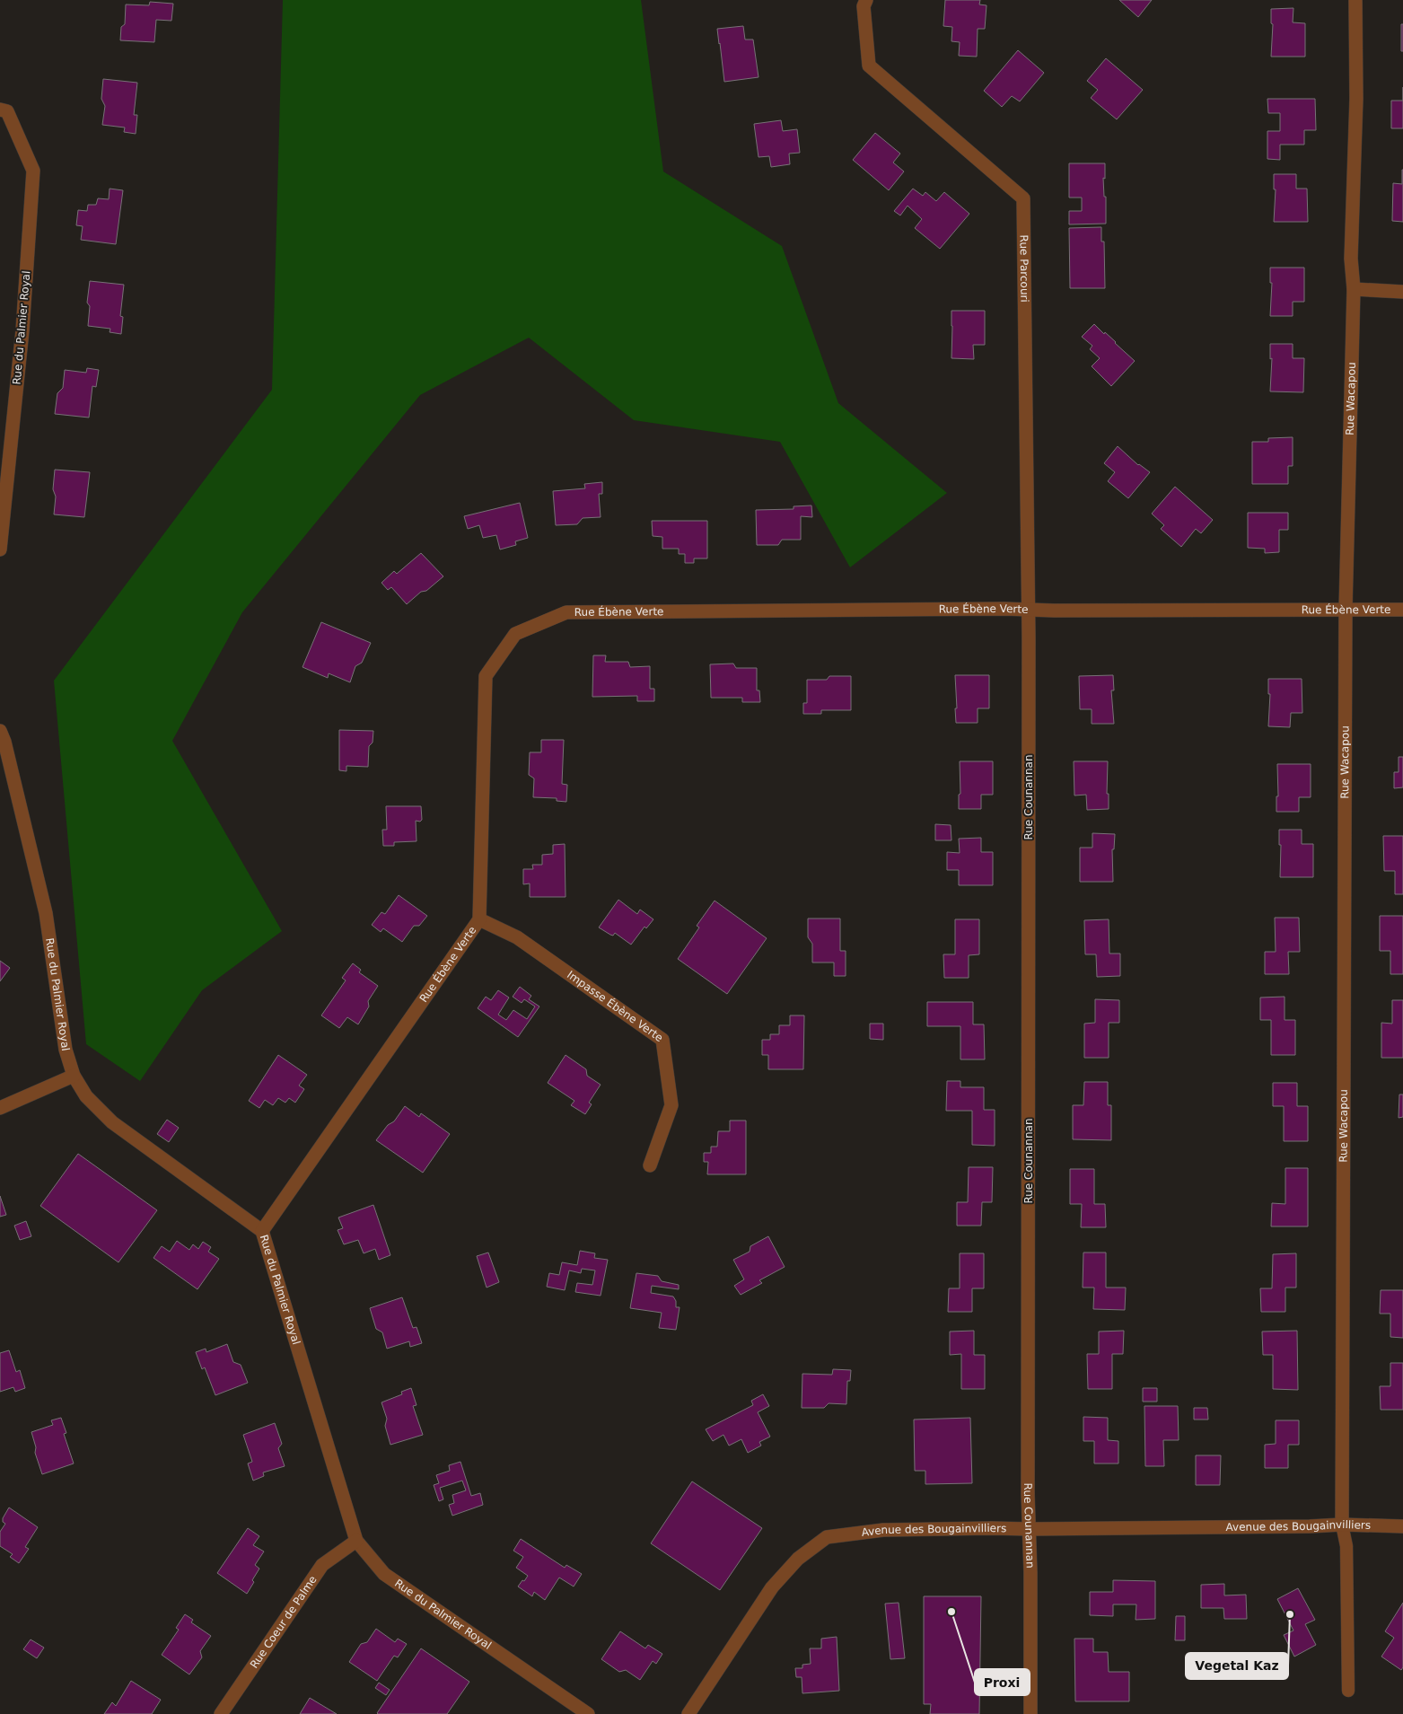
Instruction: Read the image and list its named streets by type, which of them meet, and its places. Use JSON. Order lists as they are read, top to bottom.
{
  "streets": {
    "street": [
      "Rue Parcouri",
      "Rue du Palmier Royal",
      "Rue Wacapou",
      "Rue Ébène Verte",
      "Rue Counannan",
      "Impasse Ébène Verte",
      "Avenue des Bougainvilliers",
      "Rue Coeur de Palme"
    ]
  },
  "crossings": [
    ["Rue Parcouri", "Rue Ébène Verte"],
    ["Rue Parcouri", "Rue Counannan"],
    ["Rue du Palmier Royal", "Rue Ébène Verte"],
    ["Rue du Palmier Royal", "Rue Coeur de Palme"],
    ["Rue Wacapou", "Rue Ébène Verte"],
    ["Rue Wacapou", "Avenue des Bougainvilliers"],
    ["Rue Ébène Verte", "Rue Counannan"],
    ["Rue Ébène Verte", "Impasse Ébène Verte"],
    ["Rue Counannan", "Avenue des Bougainvilliers"]
  ],
  "places": ["Proxi", "Vegetal Kaz"]
}
